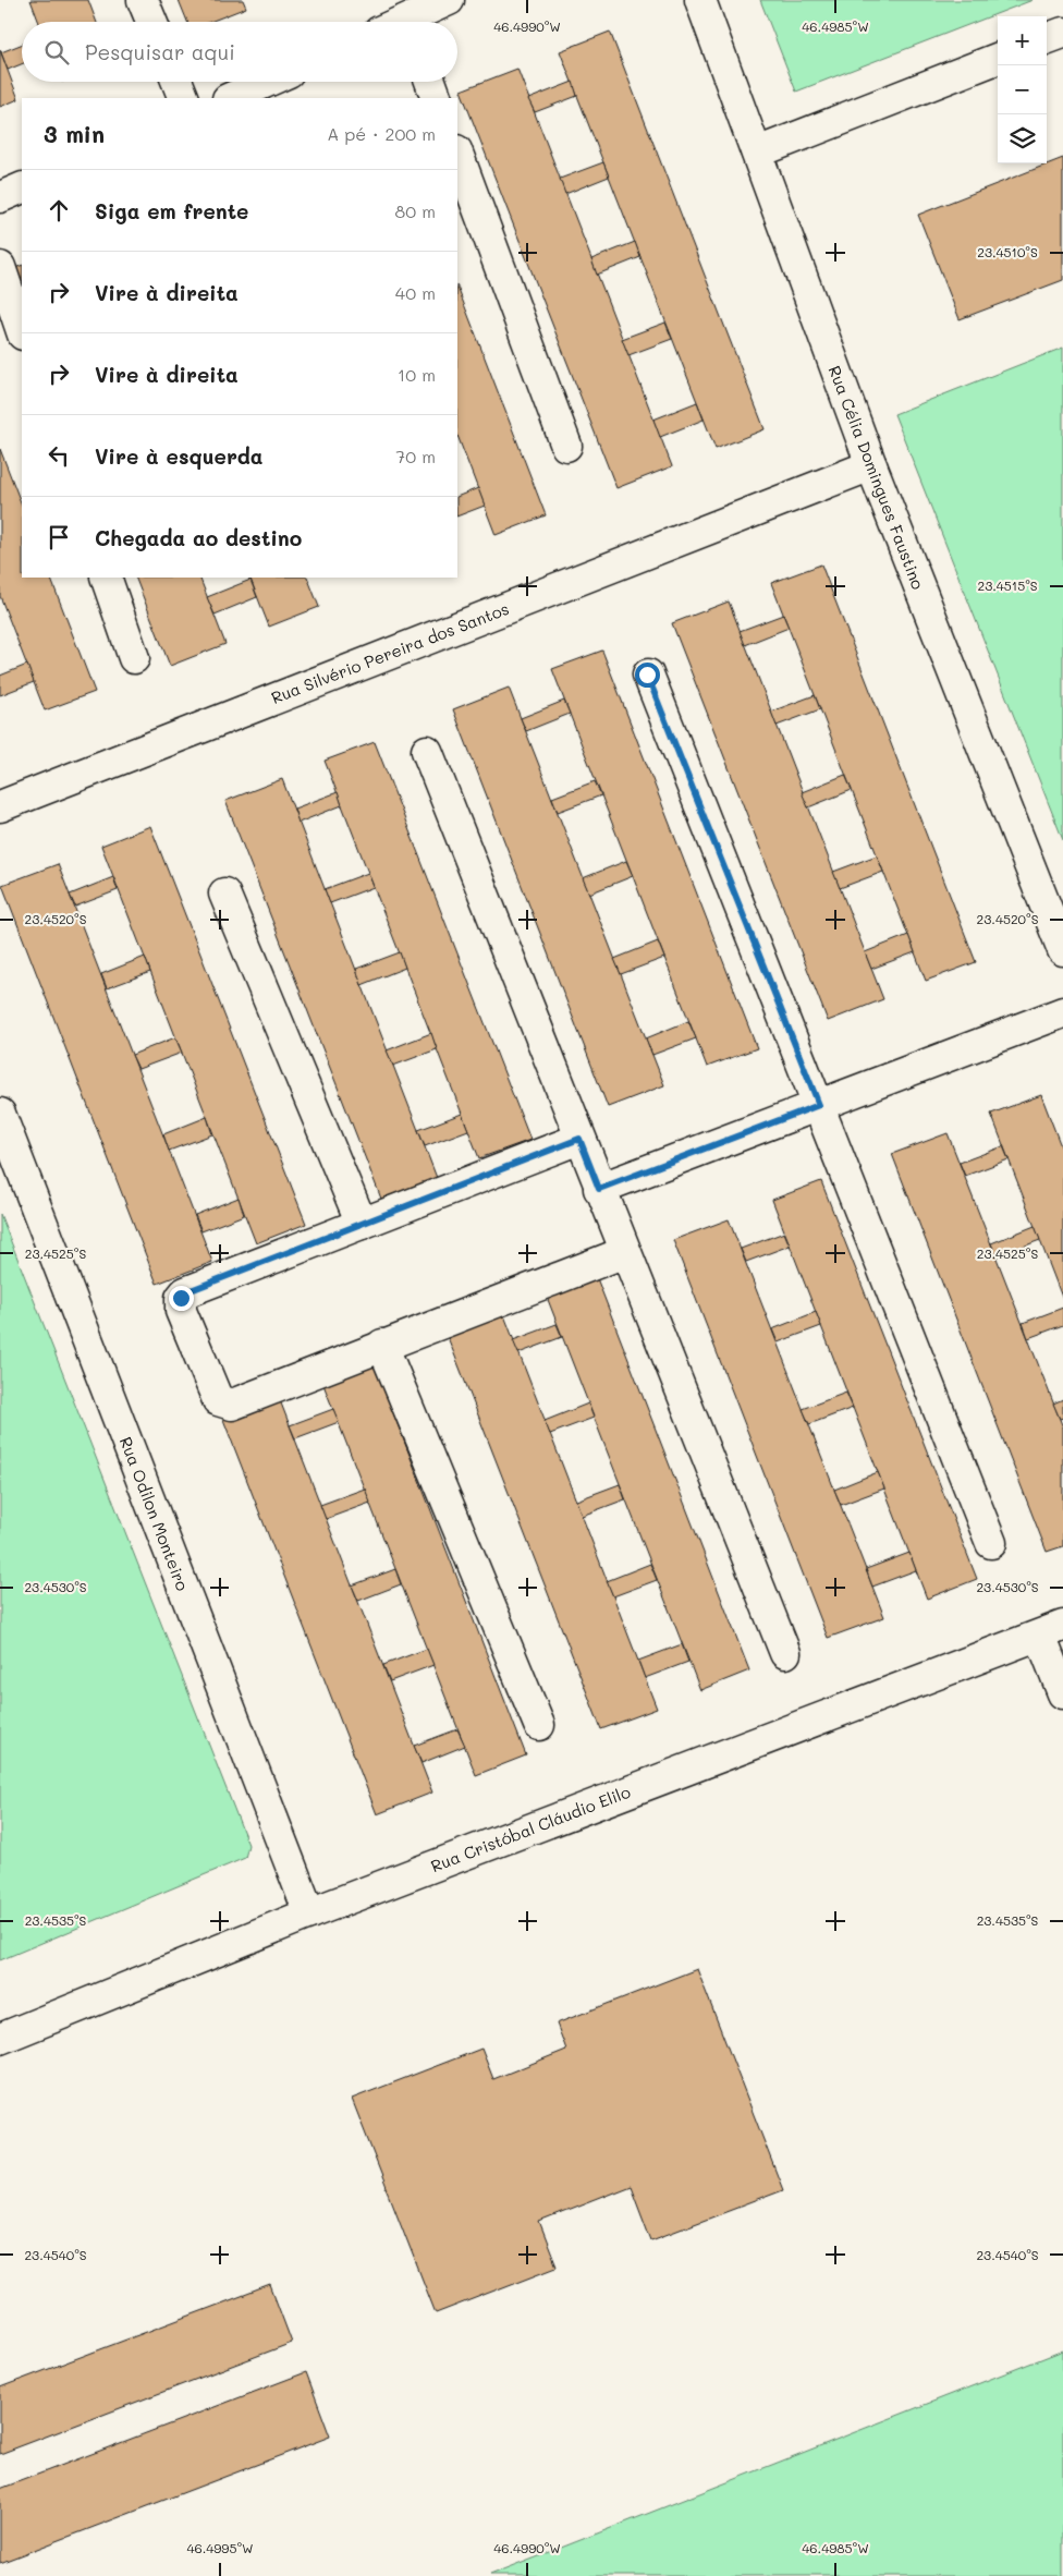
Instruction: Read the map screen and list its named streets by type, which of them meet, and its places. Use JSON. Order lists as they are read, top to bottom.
{
  "streets": {
    "street": [
      "Rua Célia Domingues Faustino",
      "Rua Silvério Pereira dos Santos",
      "Rua Odilon Monteiro",
      "Rua Cristóbal Cláudio Elilo"
    ]
  },
  "crossings": [
    ["Rua Célia Domingues Faustino", "Rua Silvério Pereira dos Santos"],
    ["Rua Odilon Monteiro", "Rua Cristóbal Cláudio Elilo"]
  ],
  "page": {
    "map_buttons": ["+", "−"],
    "search": "Pesquisar aqui",
    "heading": ["3 min", "A pé · 200 m"],
    "list": [
      ["Siga em frente", "80 m"],
      ["Vire à direita", "40 m"],
      ["Vire à direita", "10 m"],
      ["Vire à esquerda", "70 m"],
      "Chegada ao destino"
    ]
  },
  "coordinates": [
    "46.4990°W",
    "46.4985°W",
    "23.4510°S",
    "23.4515°S",
    "23.4520°S",
    "23.4525°S",
    "23.4530°S",
    "23.4535°S",
    "23.4540°S",
    "46.4995°W"
  ]
}
